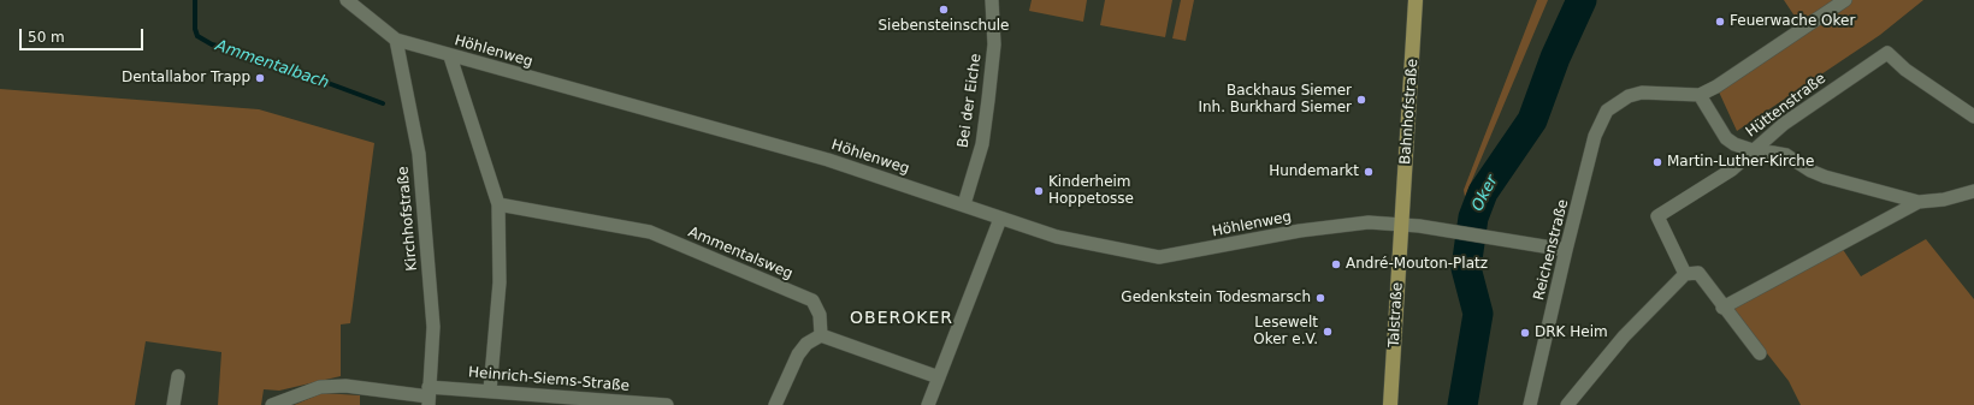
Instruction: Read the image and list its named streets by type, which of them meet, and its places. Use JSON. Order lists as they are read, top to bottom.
{
  "streets": {
    "main road": ["Bahnhofstraße", "Talstraße"],
    "street": [
      "Höhlenweg",
      "Bei der Eiche",
      "Hüttenstraße",
      "Kirchhofstraße",
      "Reichenstraße",
      "Ammentalsweg",
      "Heinrich-Siems-Straße"
    ]
  },
  "crossings": [
    ["Höhlenweg", "Bei der Eiche"],
    ["Höhlenweg", "Bahnhofstraße"],
    ["Höhlenweg", "Kirchhofstraße"],
    ["Höhlenweg", "Reichenstraße"],
    ["Höhlenweg", "Talstraße"],
    ["Bahnhofstraße", "Talstraße"],
    ["Kirchhofstraße", "Heinrich-Siems-Straße"]
  ],
  "districts": ["OBEROKER"],
  "water": ["Ammentalbach", "Oker"],
  "places": [
    "Siebensteinschule",
    "Feuerwache Oker",
    "Dentallabor Trapp",
    "Backhaus Siemer Inh. Burkhard Siemer",
    "Martin-Luther-Kirche",
    "Hundemarkt",
    "Kinderheim Hoppetosse",
    "André-Mouton-Platz",
    "Gedenkstein Todesmarsch",
    "Lesewelt Oker e.V.",
    "DRK Heim"
  ],
  "scale_bar": "50 m"
}
